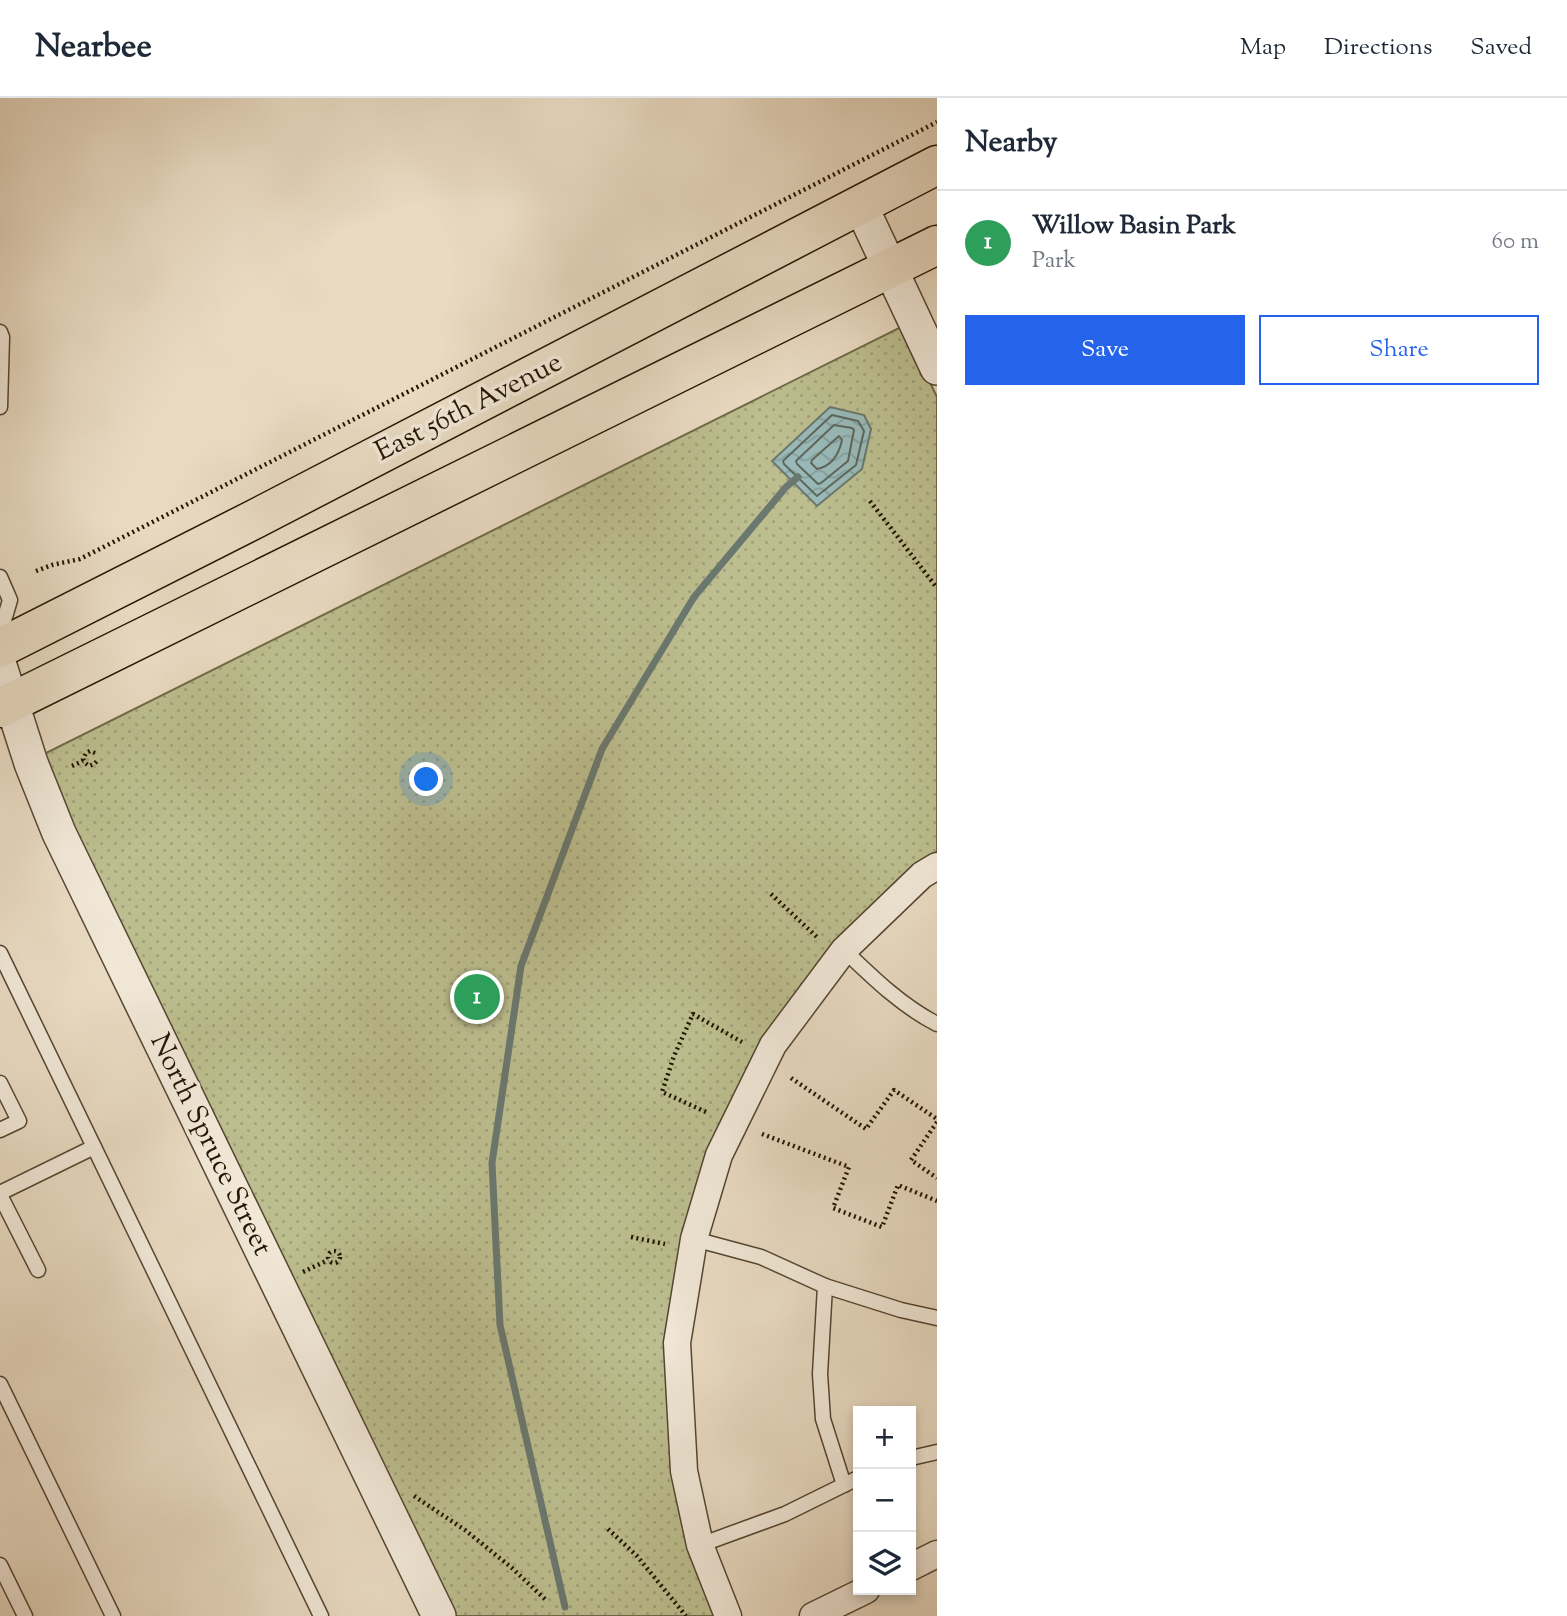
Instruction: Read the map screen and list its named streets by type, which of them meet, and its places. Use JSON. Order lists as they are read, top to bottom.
{
  "streets": {
    "main road": ["East 56th Avenue"],
    "street": ["North Spruce Street"]
  },
  "page": {
    "header": "Nearbee",
    "nav": ["Map", "Directions", "Saved"],
    "heading": "Nearby",
    "list": [
      {
        "mark": "1",
        "name": "Willow Basin Park",
        "note": "Park",
        "value": "60 m"
      }
    ],
    "buttons": ["Save", "Share"],
    "pins": "1",
    "map_buttons": ["+", "−"]
  }
}
